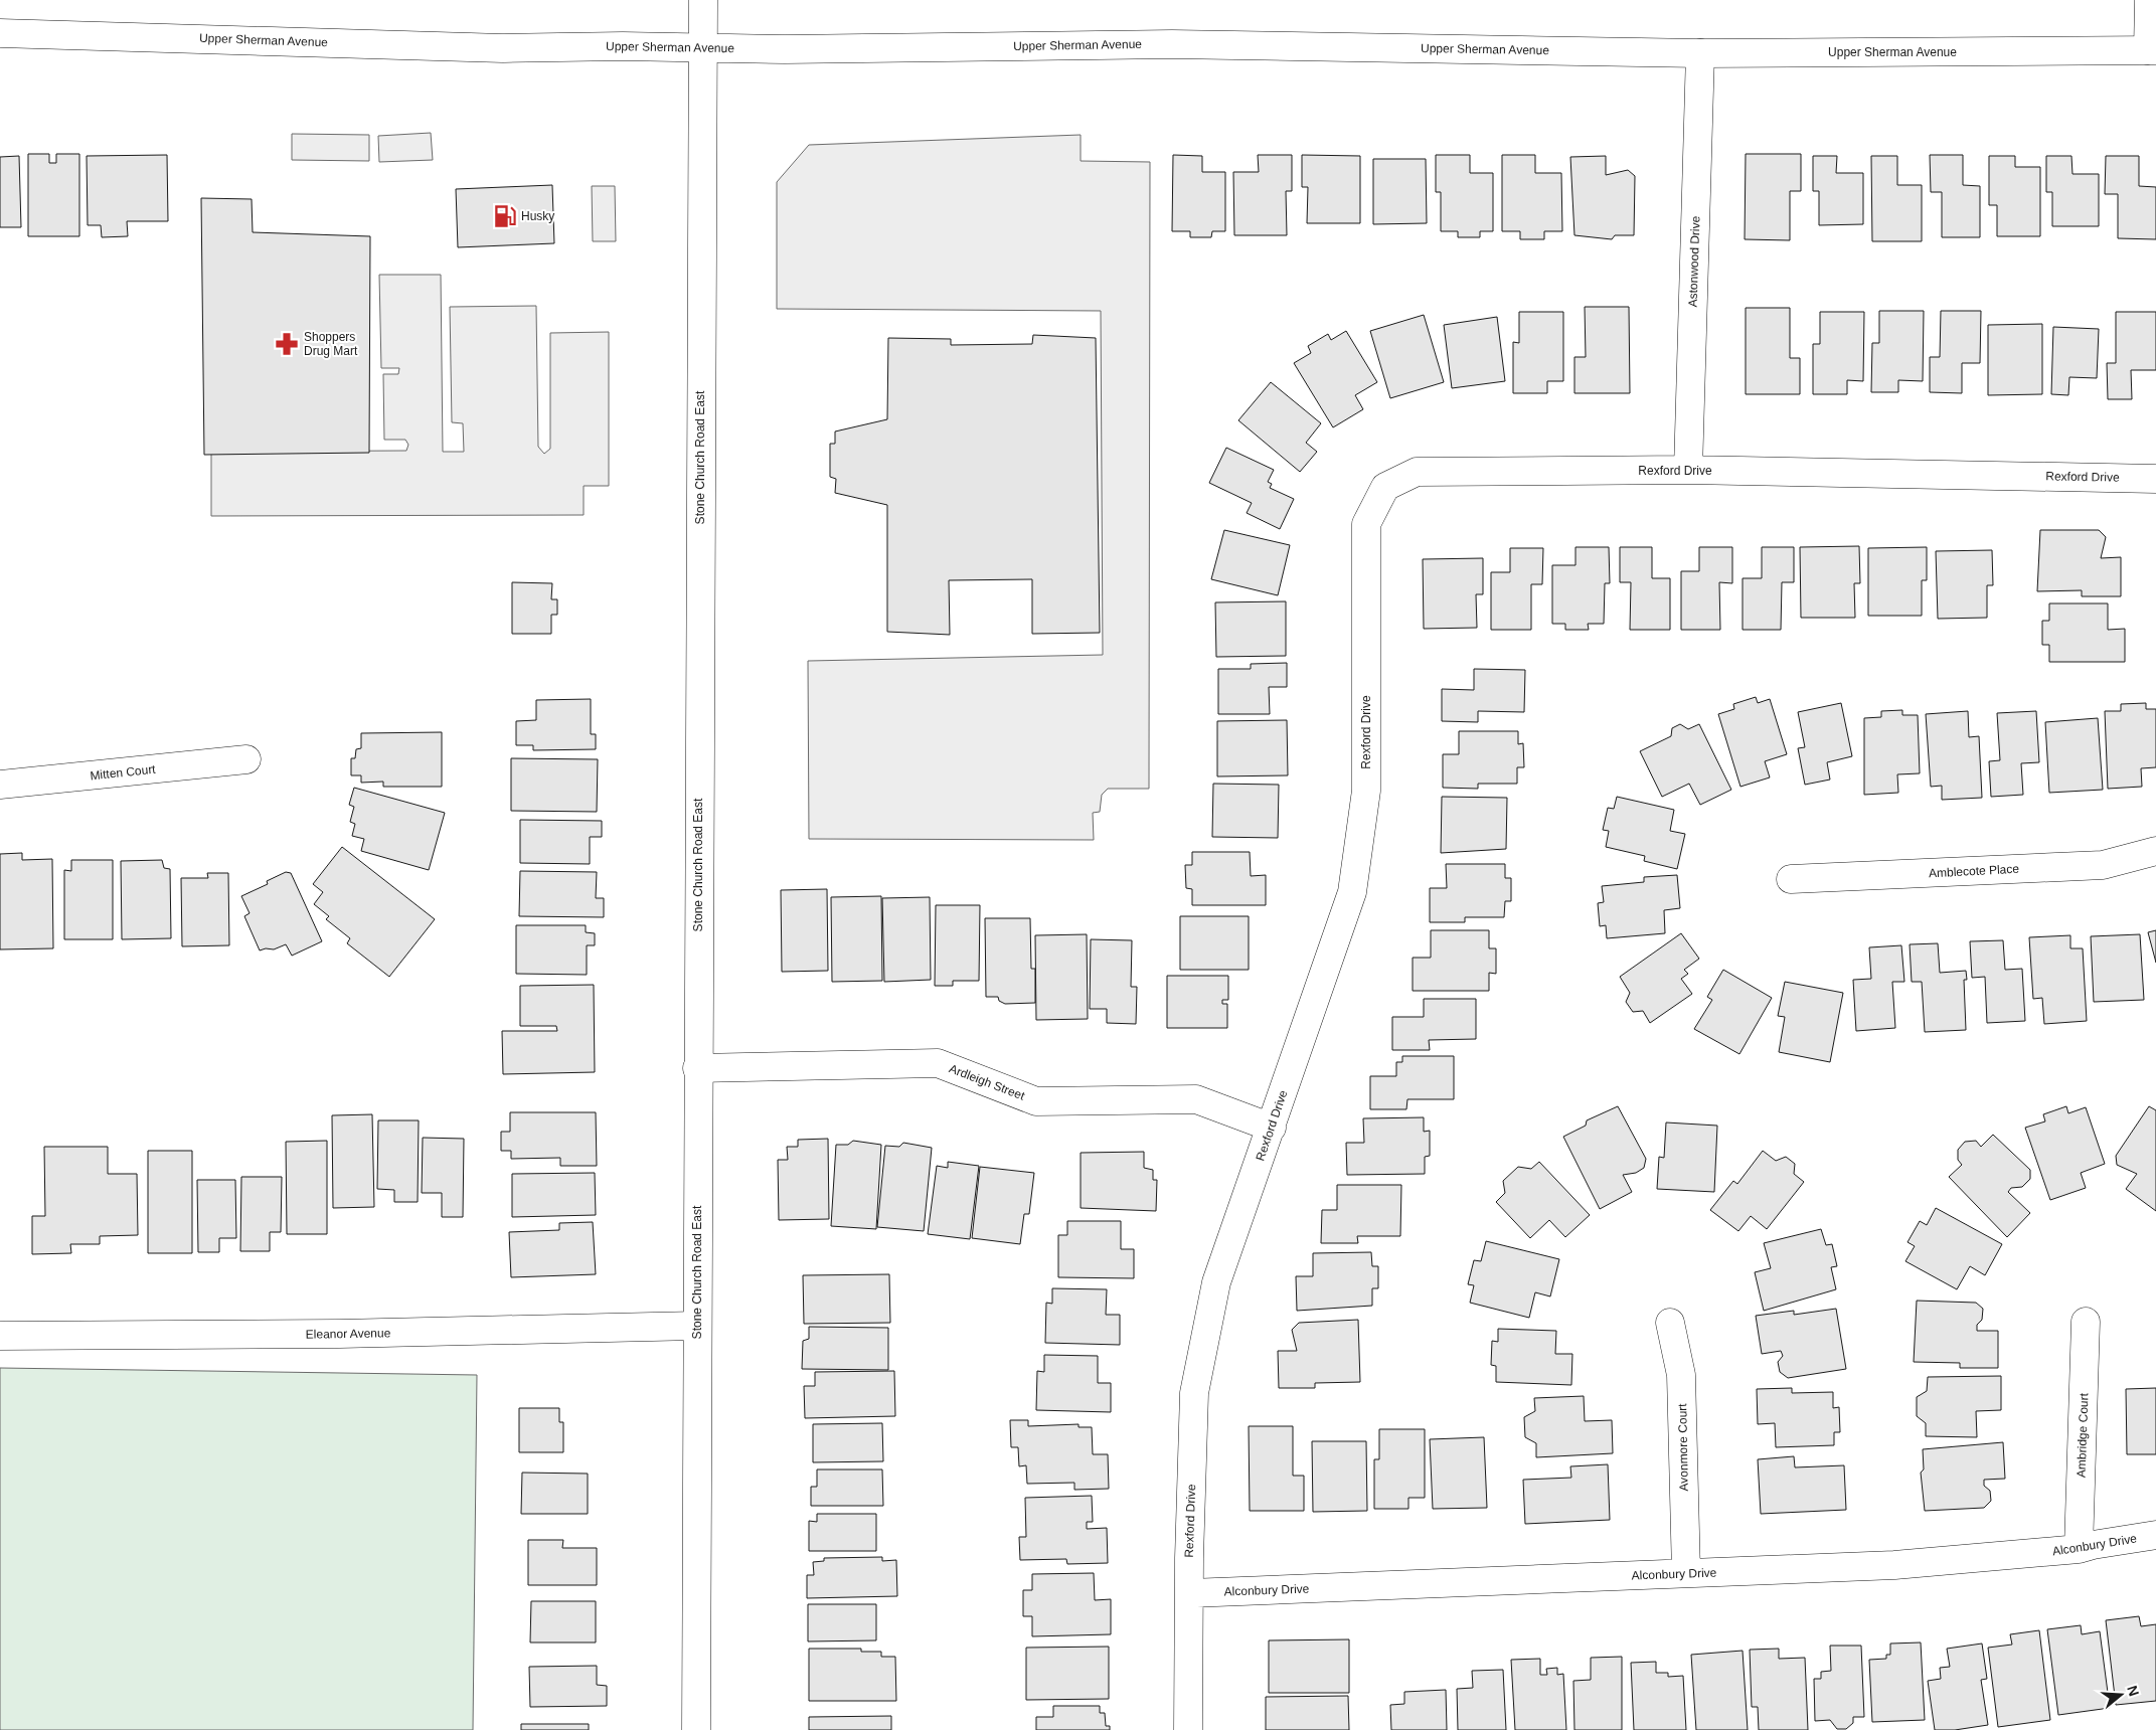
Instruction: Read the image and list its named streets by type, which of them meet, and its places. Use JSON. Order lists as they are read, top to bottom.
{
  "streets": {
    "street": [
      "Upper Sherman Avenue",
      "Astonwood Drive",
      "Stone Church Road East",
      "Rexford Drive",
      "Mitten Court",
      "Amblecote Place",
      "Ardleigh Street",
      "Eleanor Avenue",
      "Ambridge Court",
      "Avonmore Court",
      "Alconbury Drive"
    ]
  },
  "crossings": [
    ["Upper Sherman Avenue", "Astonwood Drive"],
    ["Upper Sherman Avenue", "Stone Church Road East"],
    ["Astonwood Drive", "Rexford Drive"],
    ["Stone Church Road East", "Ardleigh Street"],
    ["Stone Church Road East", "Eleanor Avenue"],
    ["Rexford Drive", "Ardleigh Street"],
    ["Rexford Drive", "Alconbury Drive"],
    ["Ambridge Court", "Alconbury Drive"],
    ["Avonmore Court", "Alconbury Drive"]
  ],
  "places": {
    "fuel station": ["Husky"],
    "pharmacy": ["Shoppers Drug Mart"]
  },
  "north": "right"
}
